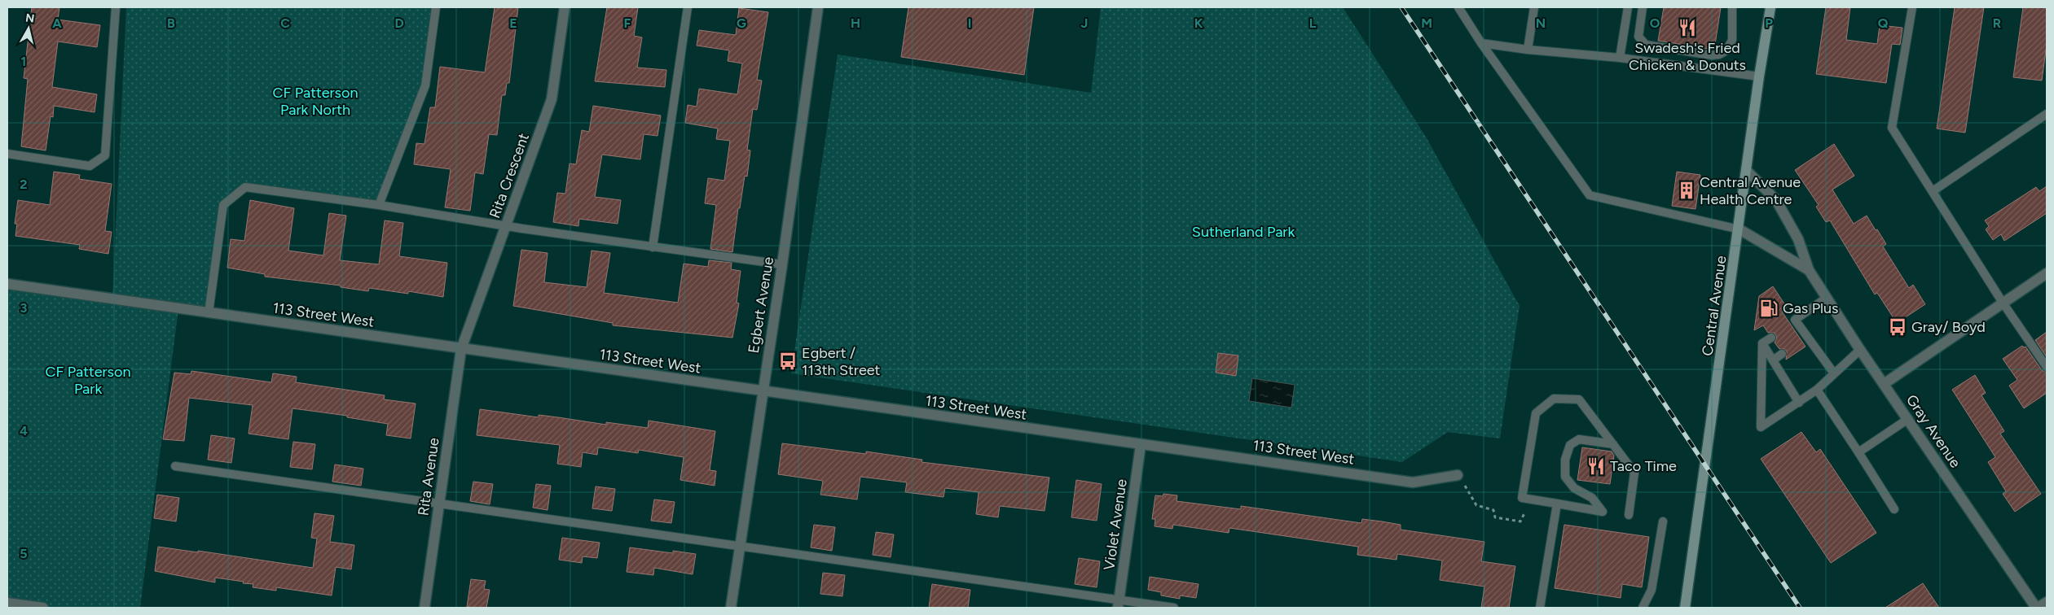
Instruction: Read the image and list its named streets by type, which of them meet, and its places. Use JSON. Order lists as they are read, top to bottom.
{
  "streets": {
    "main road": ["Central Avenue"],
    "street": [
      "Rita Crescent",
      "Egbert Avenue",
      "113 Street West",
      "Gray Avenue",
      "Rita Avenue",
      "Violet Avenue"
    ]
  },
  "crossings": [
    ["Rita Crescent", "113 Street West"],
    ["Rita Crescent", "Rita Avenue"],
    ["Egbert Avenue", "113 Street West"],
    ["Central Avenue", "Gray Avenue"],
    ["113 Street West", "Rita Avenue"],
    ["113 Street West", "Violet Avenue"]
  ],
  "parks": ["CF Patterson Park North", "Sutherland Park", "CF Patterson Park"],
  "places": {
    "restaurant": ["Swadesh's Fried Chicken & Donuts", "Taco Time"],
    "building": ["Central Avenue Health Centre"],
    "fuel station": ["Gas Plus"],
    "bus stop": ["Gray/ Boyd", "Egbert / 113th Street"]
  },
  "north": "top",
  "grid": {
    "columns": [
      "A",
      "B",
      "C",
      "D",
      "E",
      "F",
      "G",
      "H",
      "I",
      "J",
      "K",
      "L",
      "M",
      "N",
      "O",
      "P",
      "Q",
      "R"
    ],
    "rows": [
      "1",
      "2",
      "3",
      "4",
      "5"
    ]
  }
}
